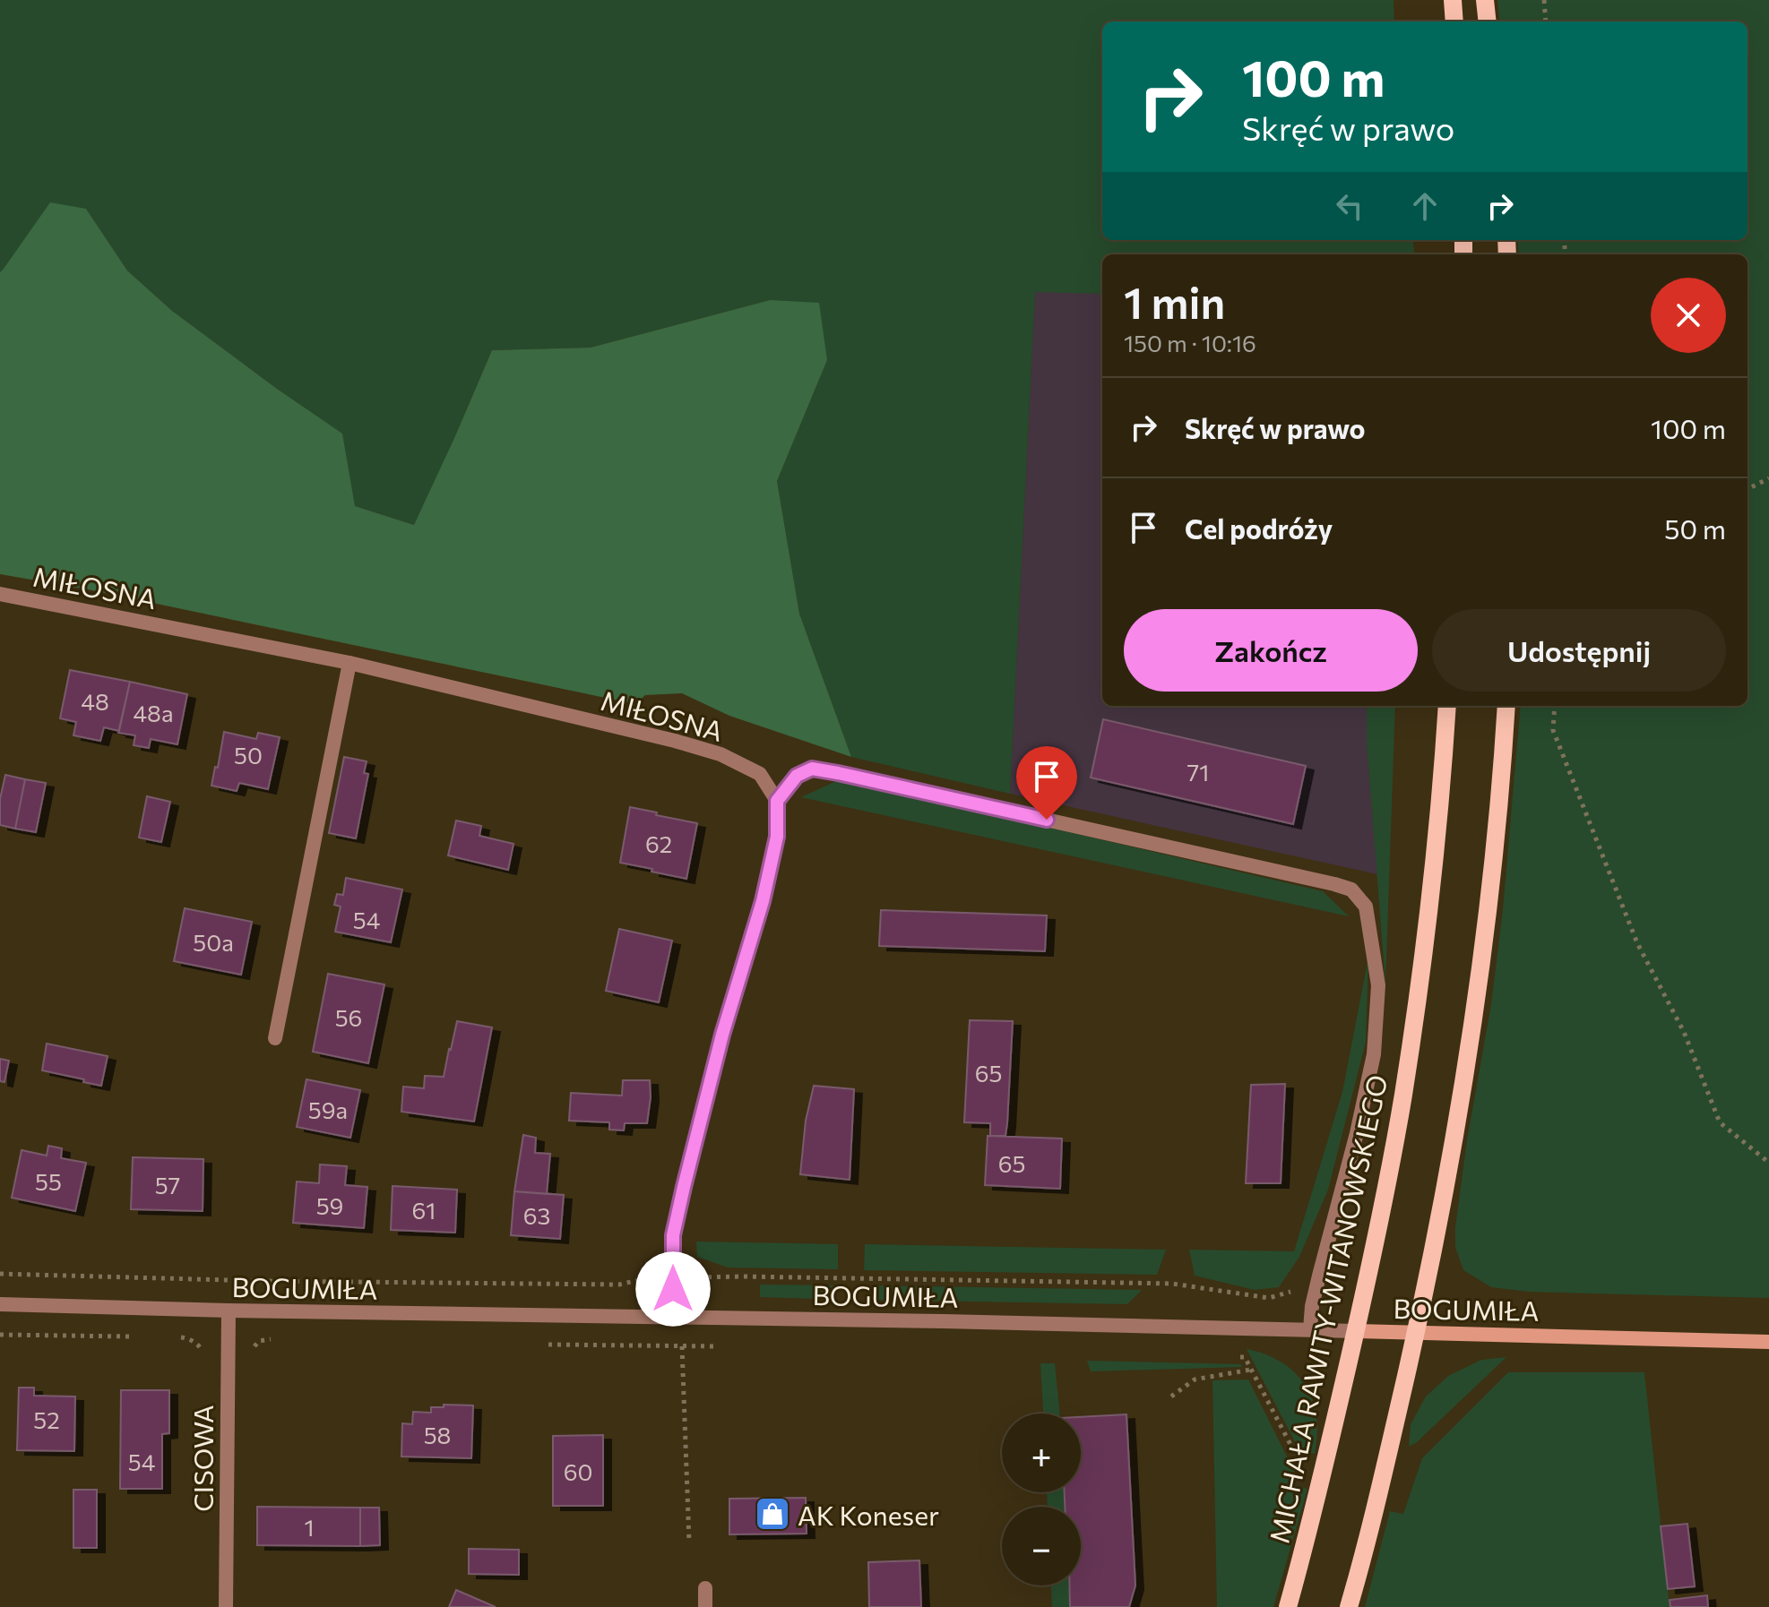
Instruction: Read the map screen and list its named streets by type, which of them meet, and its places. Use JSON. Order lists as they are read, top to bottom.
{
  "streets": {
    "main road": ["BOGUMIŁA", "MICHAŁA RAWITY-WITANOWSKIEGO"],
    "street": ["MIŁOSNA", "CISOWA"]
  },
  "crossings": [
    ["BOGUMIŁA", "MICHAŁA RAWITY-WITANOWSKIEGO"],
    ["BOGUMIŁA", "CISOWA"]
  ],
  "places": {
    "shop": ["AK Koneser"]
  },
  "house_numbers": [
    "48",
    "48a",
    "50",
    "71",
    "62",
    "54",
    "50a",
    "56",
    "65",
    "59a",
    "65",
    "55",
    "57",
    "59",
    "61",
    "63",
    "52",
    "58",
    "54",
    "60",
    "1"
  ],
  "page": {
    "turn": ["100 m", "Skręć w prawo"],
    "heading": ["1 min", "150 m · 10:16"],
    "list": [
      {
        "name": "Skręć w prawo",
        "value": "100 m"
      },
      {
        "name": "Cel podróży",
        "value": "50 m"
      }
    ],
    "buttons": ["Zakończ", "Udostępnij"],
    "map_buttons": ["+", "−"]
  }
}
